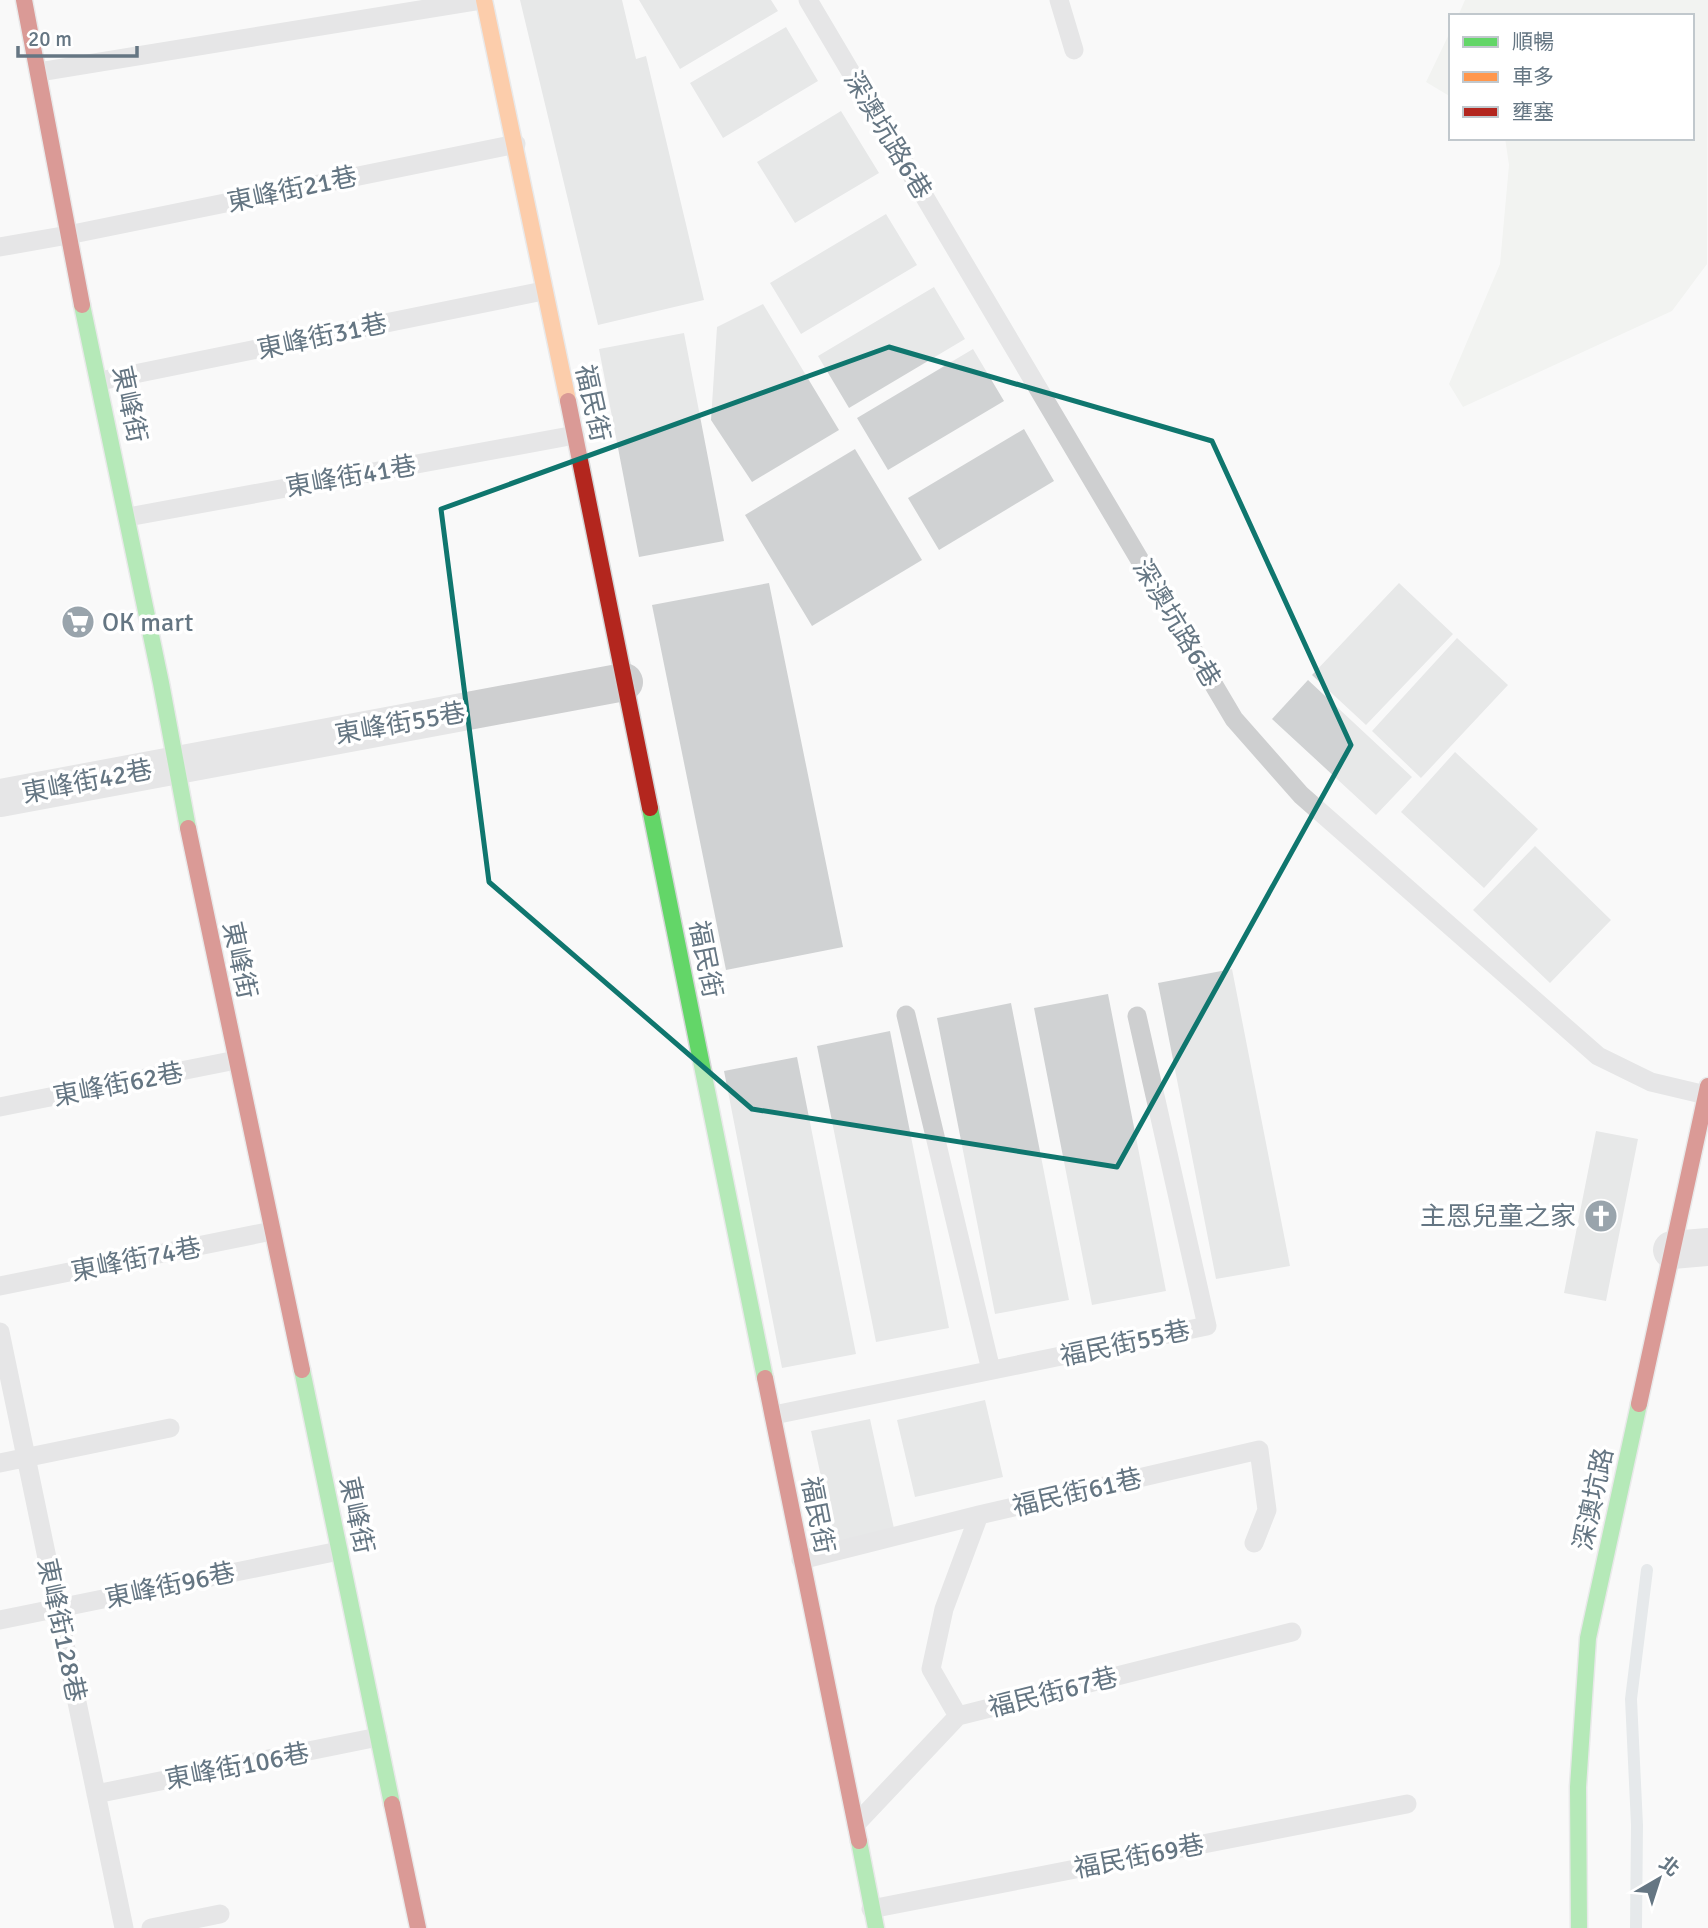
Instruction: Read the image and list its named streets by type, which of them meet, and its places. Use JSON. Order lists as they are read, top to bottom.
{
  "streets": {
    "street": [
      "福民街",
      "東峰街",
      "東峰街55巷",
      "東峰街42巷",
      "深澳坑路"
    ],
    "lane": [
      "深澳坑路6巷",
      "東峰街21巷",
      "東峰街31巷",
      "東峰街41巷",
      "東峰街62巷",
      "東峰街74巷",
      "福民街55巷",
      "福民街61巷",
      "東峰街96巷",
      "東峰街128巷",
      "福民街67巷",
      "東峰街106巷",
      "福民街69巷"
    ]
  },
  "crossings": [
    ["深澳坑路6巷", "深澳坑路"],
    ["東峰街21巷", "福民街"],
    ["東峰街21巷", "東峰街"],
    ["東峰街31巷", "福民街"],
    ["東峰街31巷", "東峰街"],
    ["福民街", "東峰街41巷"],
    ["福民街", "東峰街55巷"],
    ["福民街", "福民街55巷"],
    ["福民街", "福民街61巷"],
    ["福民街", "福民街67巷"],
    ["福民街", "福民街69巷"],
    ["東峰街", "東峰街41巷"],
    ["東峰街", "東峰街55巷"],
    ["東峰街", "東峰街42巷"],
    ["東峰街", "東峰街62巷"],
    ["東峰街", "東峰街74巷"],
    ["東峰街", "東峰街96巷"],
    ["東峰街", "東峰街106巷"],
    ["東峰街55巷", "東峰街42巷"],
    ["東峰街96巷", "東峰街128巷"],
    ["東峰街128巷", "東峰街106巷"]
  ],
  "places": {
    "supermarket": ["OK mart"],
    "church": ["主恩兒童之家"]
  },
  "legend": ["順暢", "車多", "壅塞"],
  "scale_bar": "20 m",
  "north": "top right"
}
